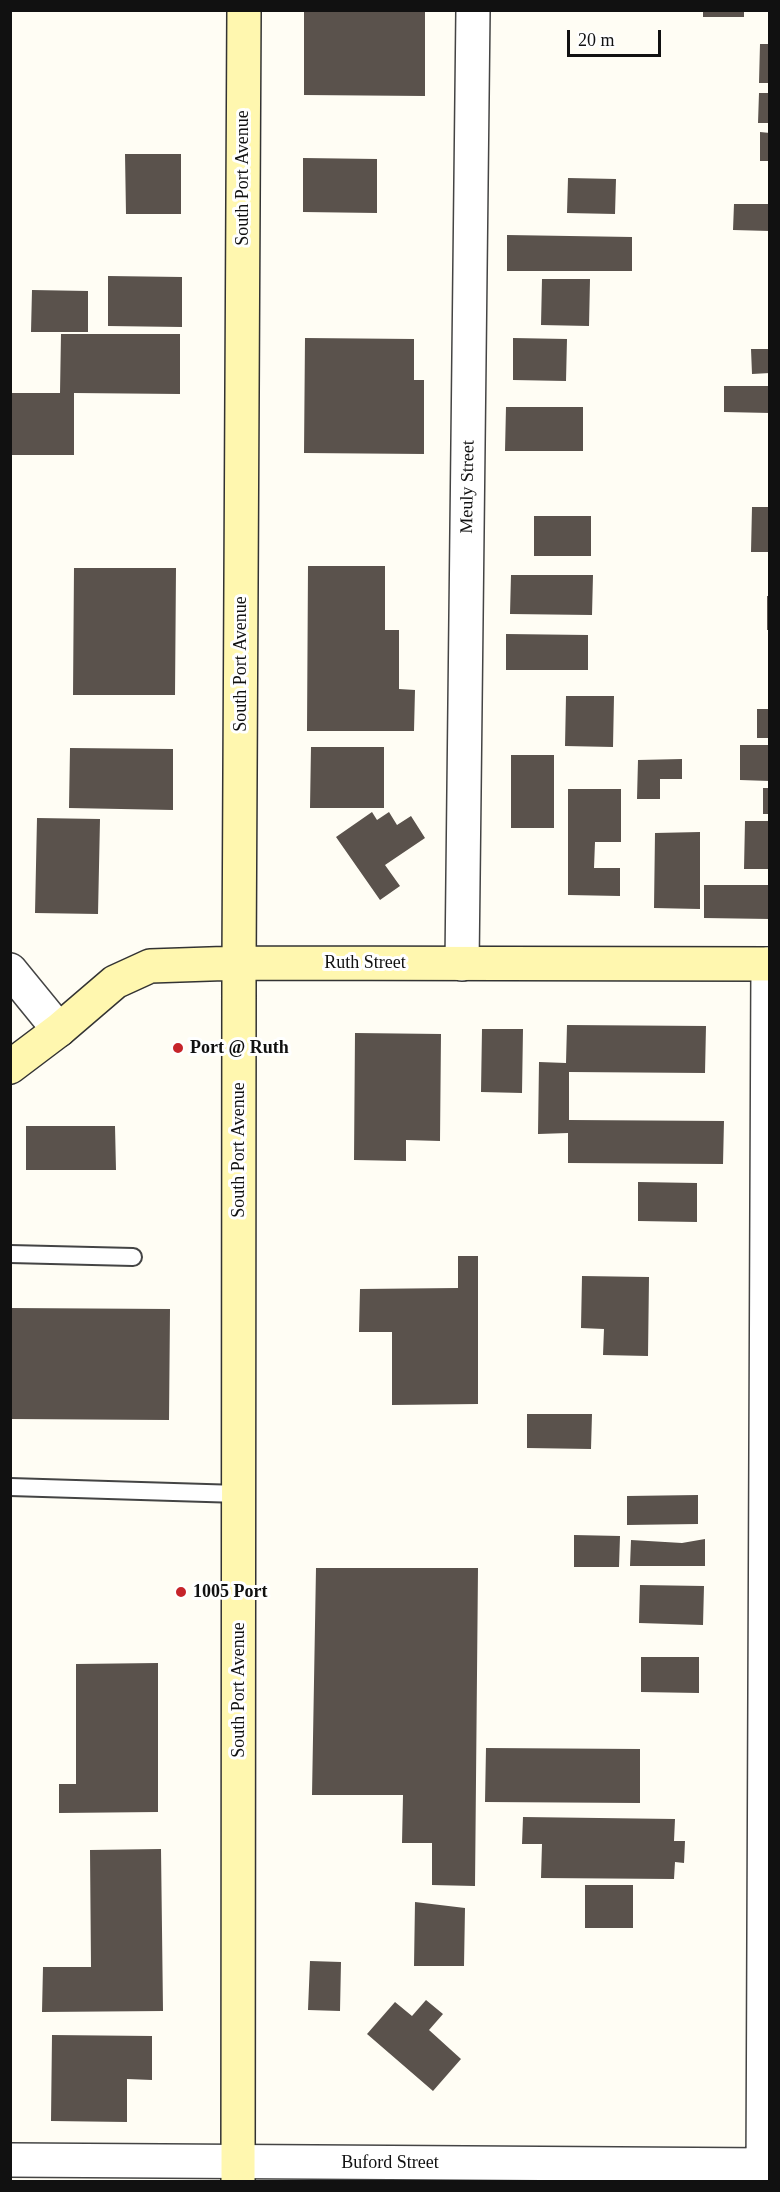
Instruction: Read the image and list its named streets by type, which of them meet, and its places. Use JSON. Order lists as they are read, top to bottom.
{
  "streets": {
    "main road": ["South Port Avenue", "Ruth Street"],
    "street": ["Meuly Street", "Buford Street"]
  },
  "crossings": [
    ["South Port Avenue", "Ruth Street"],
    ["South Port Avenue", "Buford Street"],
    ["Meuly Street", "Ruth Street"]
  ],
  "places": ["Port @ Ruth", "1005 Port"],
  "scale_bar": "20 m"
}
